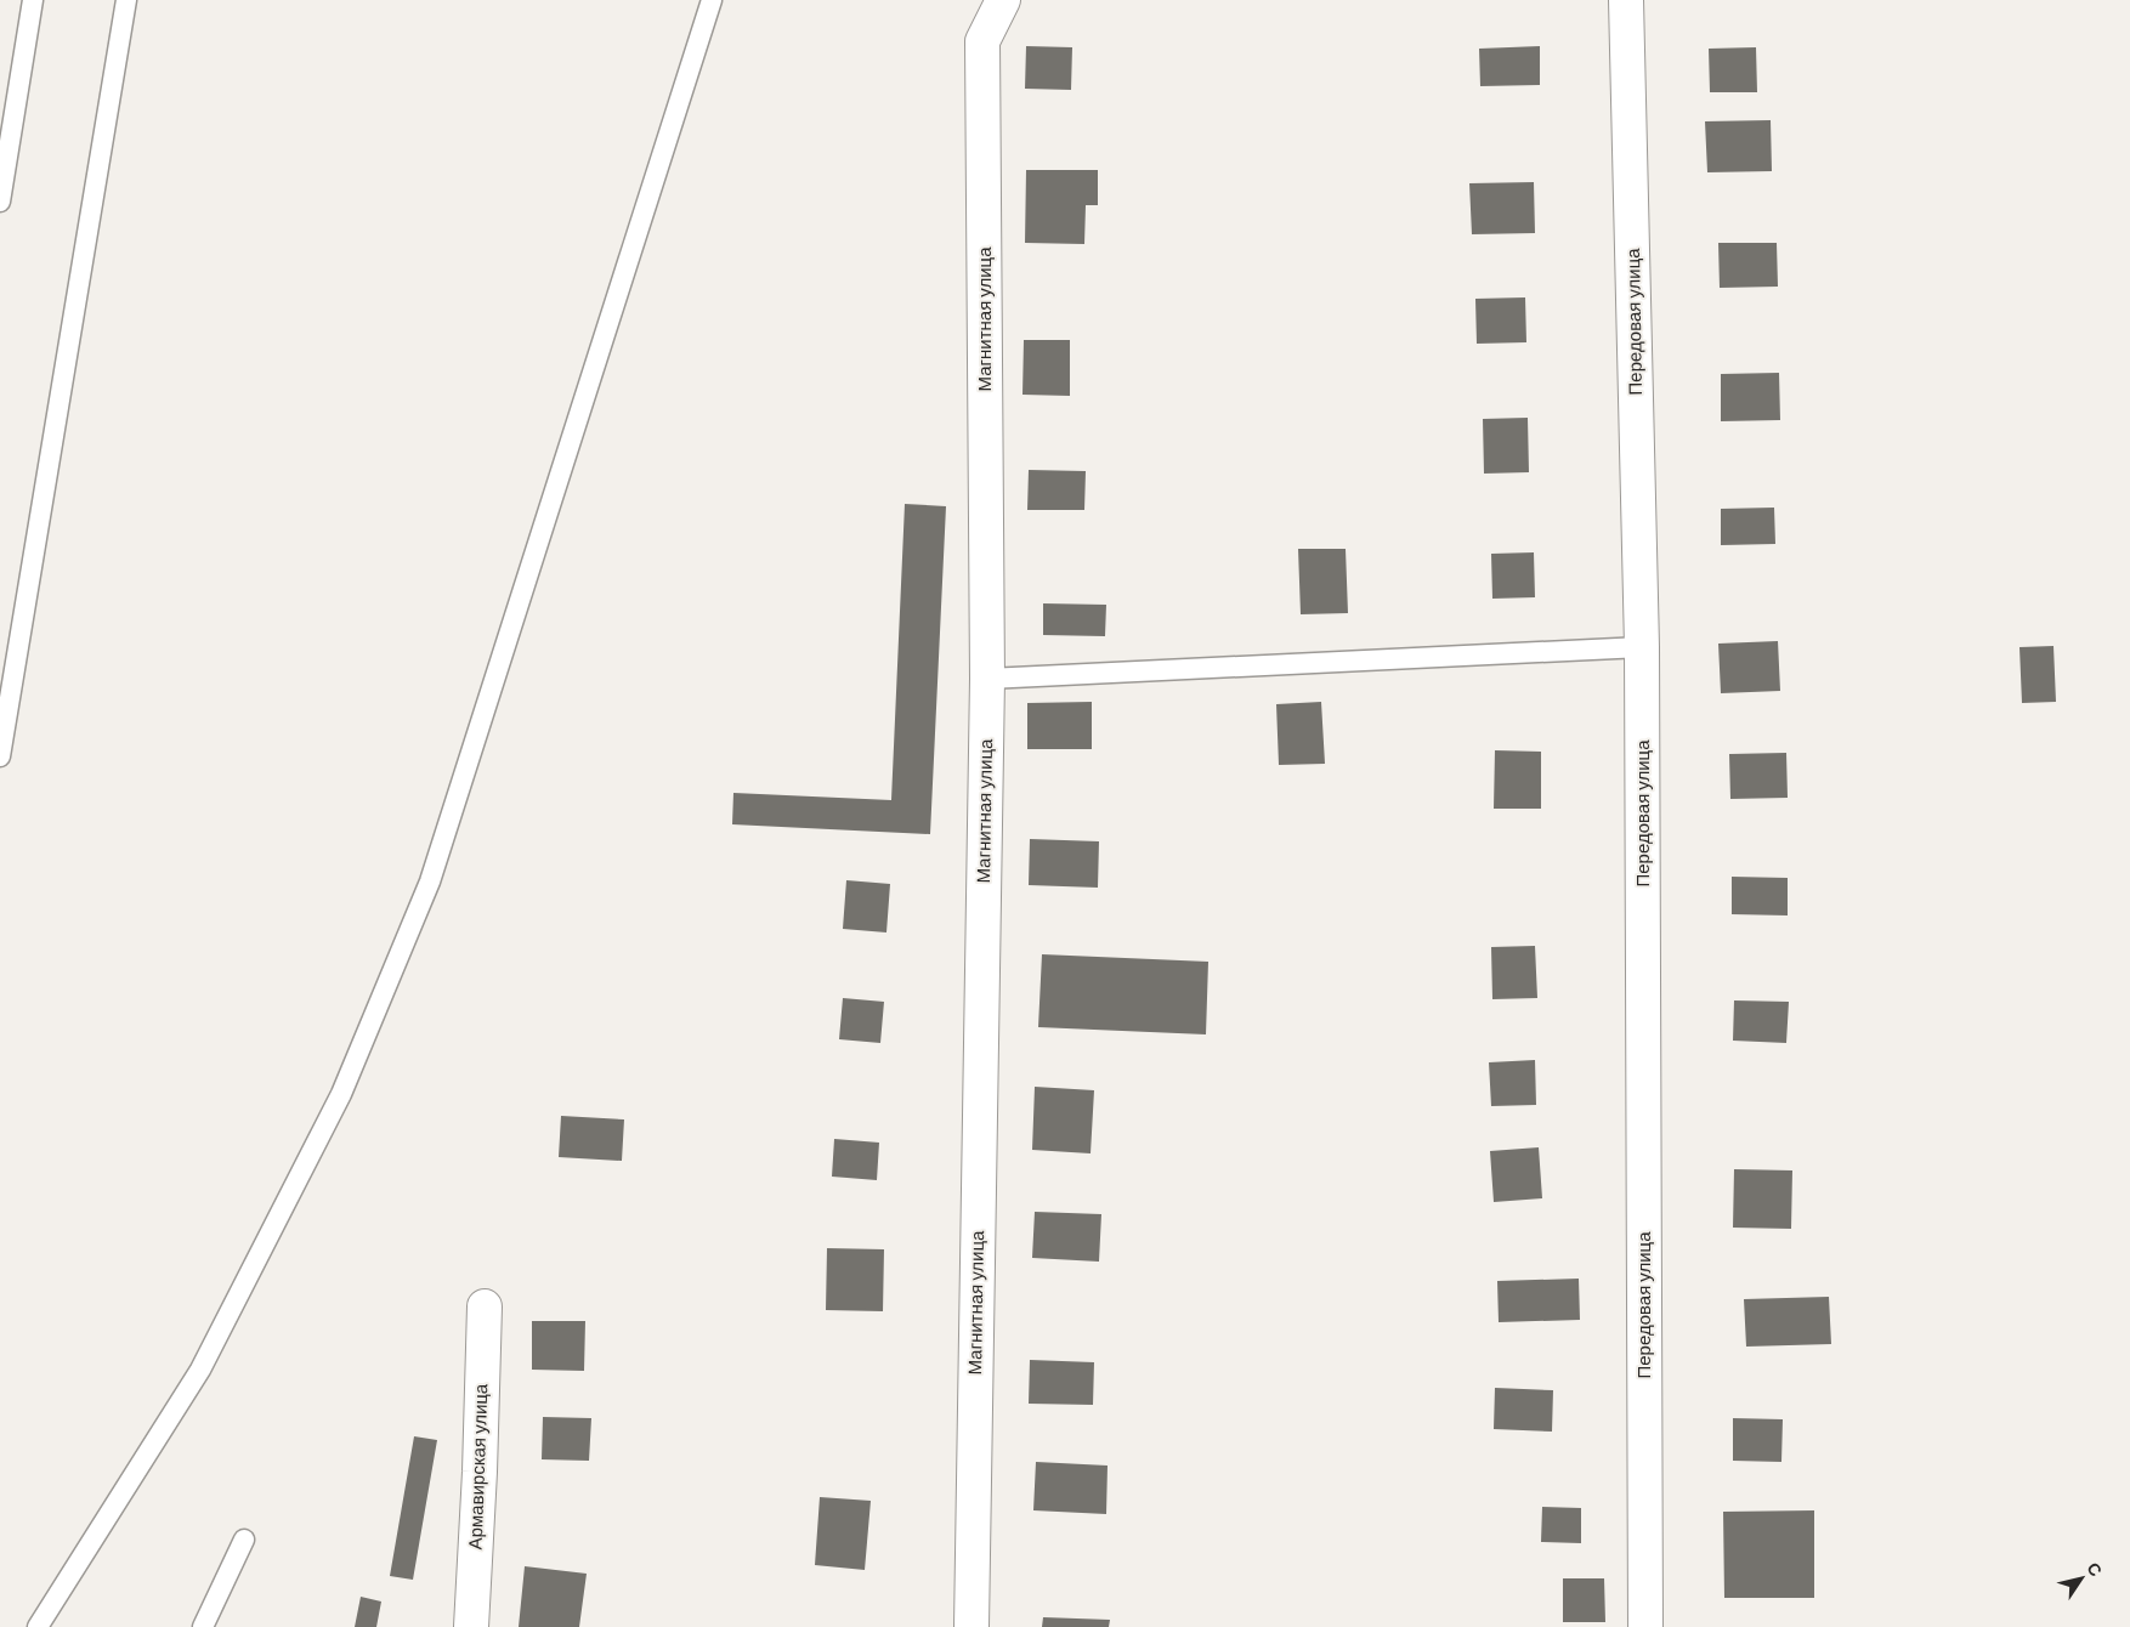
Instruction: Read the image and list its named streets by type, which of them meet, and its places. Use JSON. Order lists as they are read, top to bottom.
{
  "streets": {
    "street": ["Магнитная улица", "Передовая улица", "Армавирская улица"]
  },
  "north": "top right"
}
